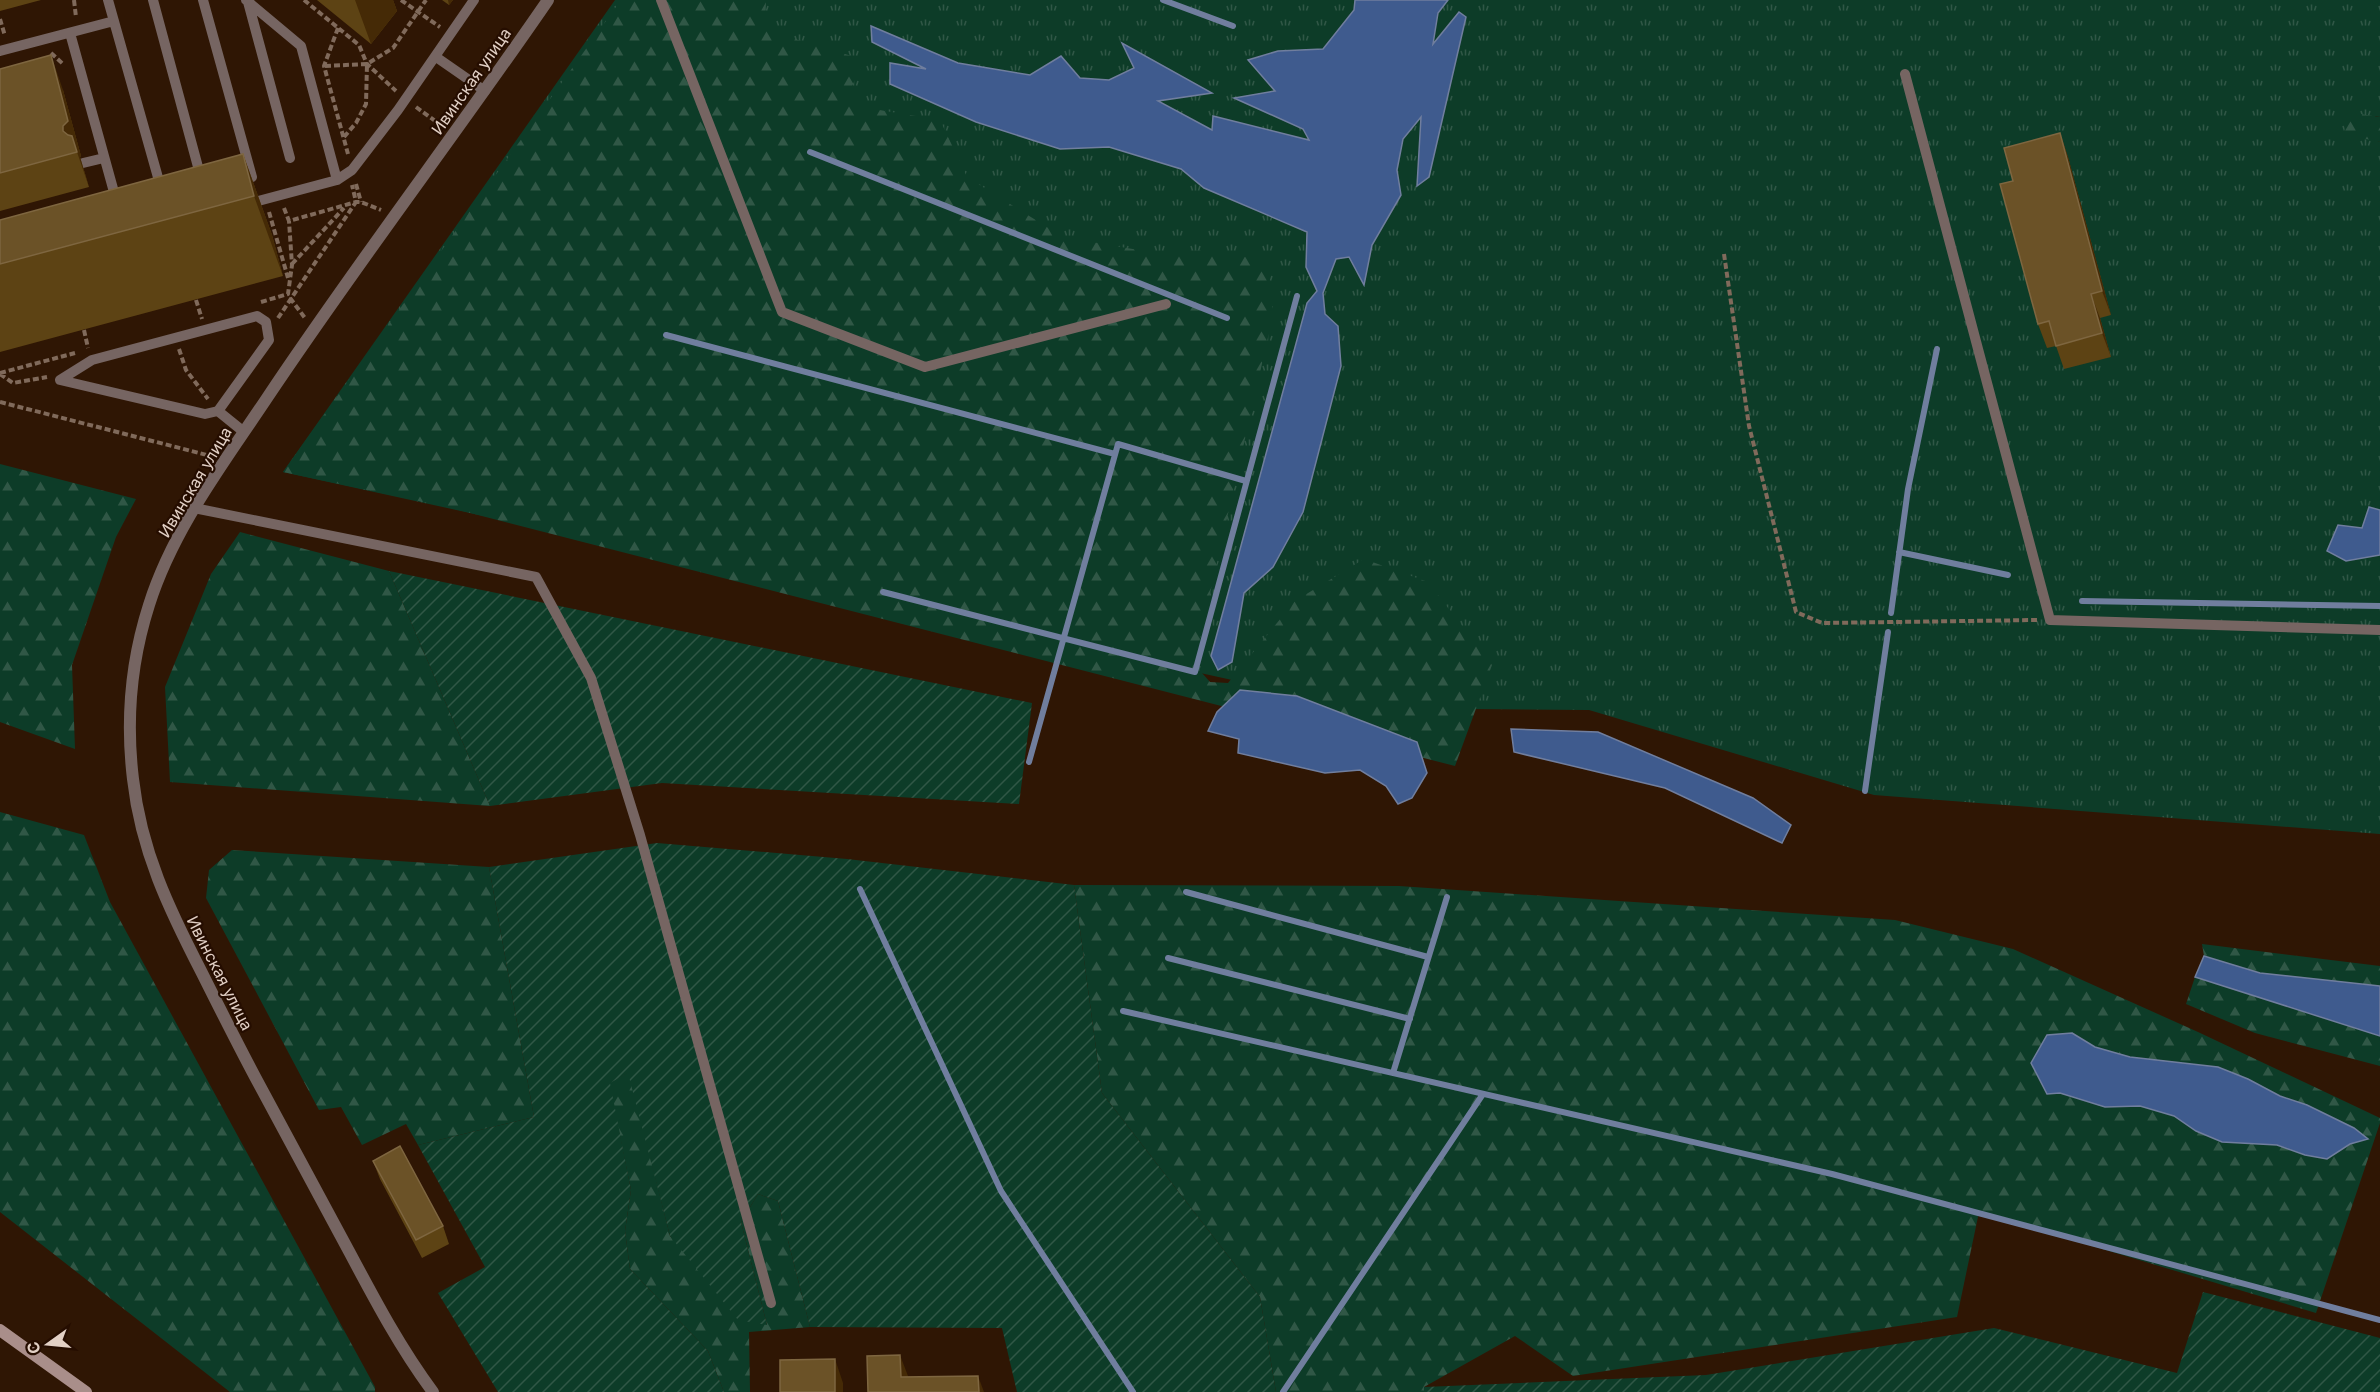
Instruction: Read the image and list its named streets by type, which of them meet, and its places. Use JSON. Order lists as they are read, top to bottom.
{
  "streets": {
    "street": ["Ивинская улица"]
  },
  "north": "left"
}
